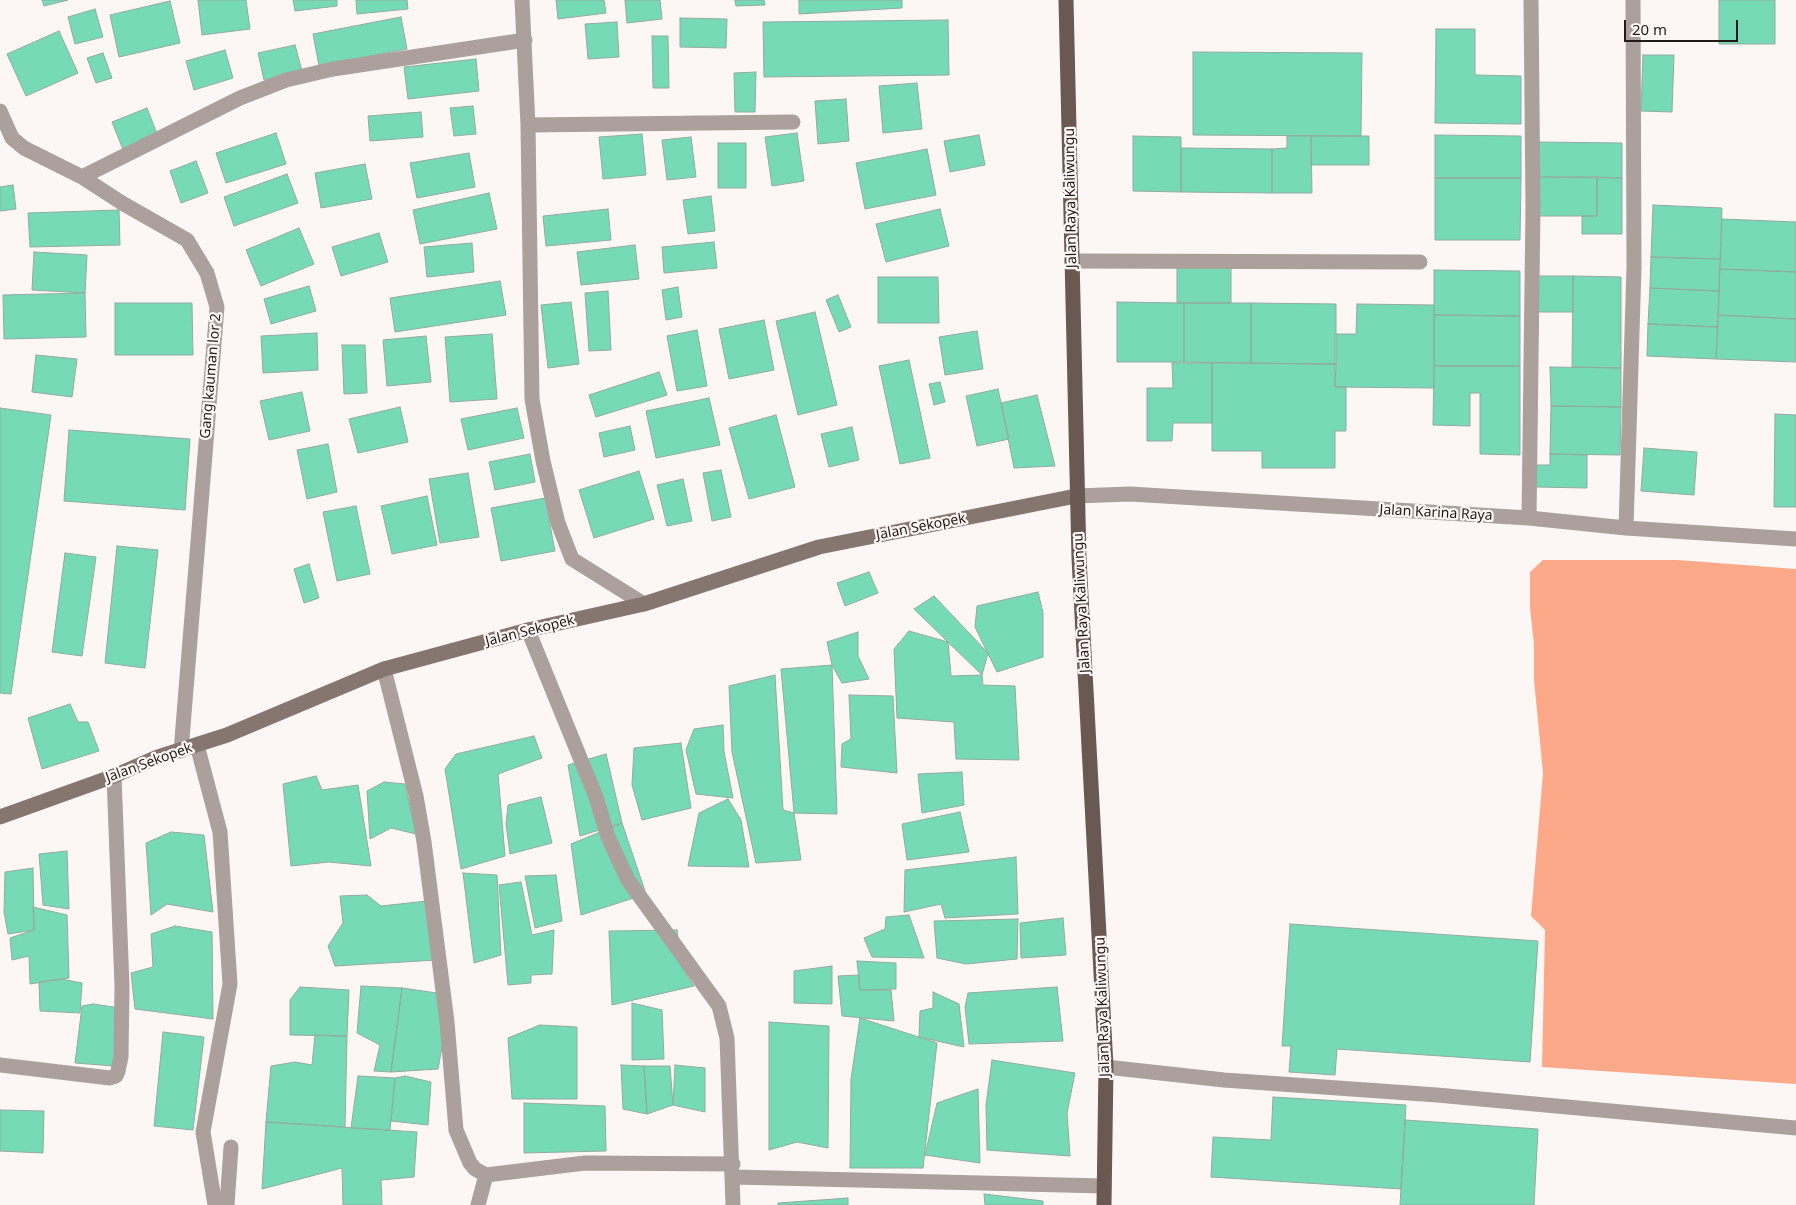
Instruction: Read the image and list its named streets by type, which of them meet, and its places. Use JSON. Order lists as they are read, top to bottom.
{
  "streets": {
    "main road": ["Jalan Raya Kaliwungu"],
    "street": ["Gang kauman lor 2", "Jalan Karina Raya", "Jalan Sekopek"]
  },
  "crossings": [
    ["Jalan Raya Kaliwungu", "Jalan Karina Raya"],
    ["Jalan Raya Kaliwungu", "Jalan Sekopek"],
    ["Gang kauman lor 2", "Jalan Sekopek"],
    ["Jalan Karina Raya", "Jalan Sekopek"]
  ],
  "scale_bar": "20 m"
}
